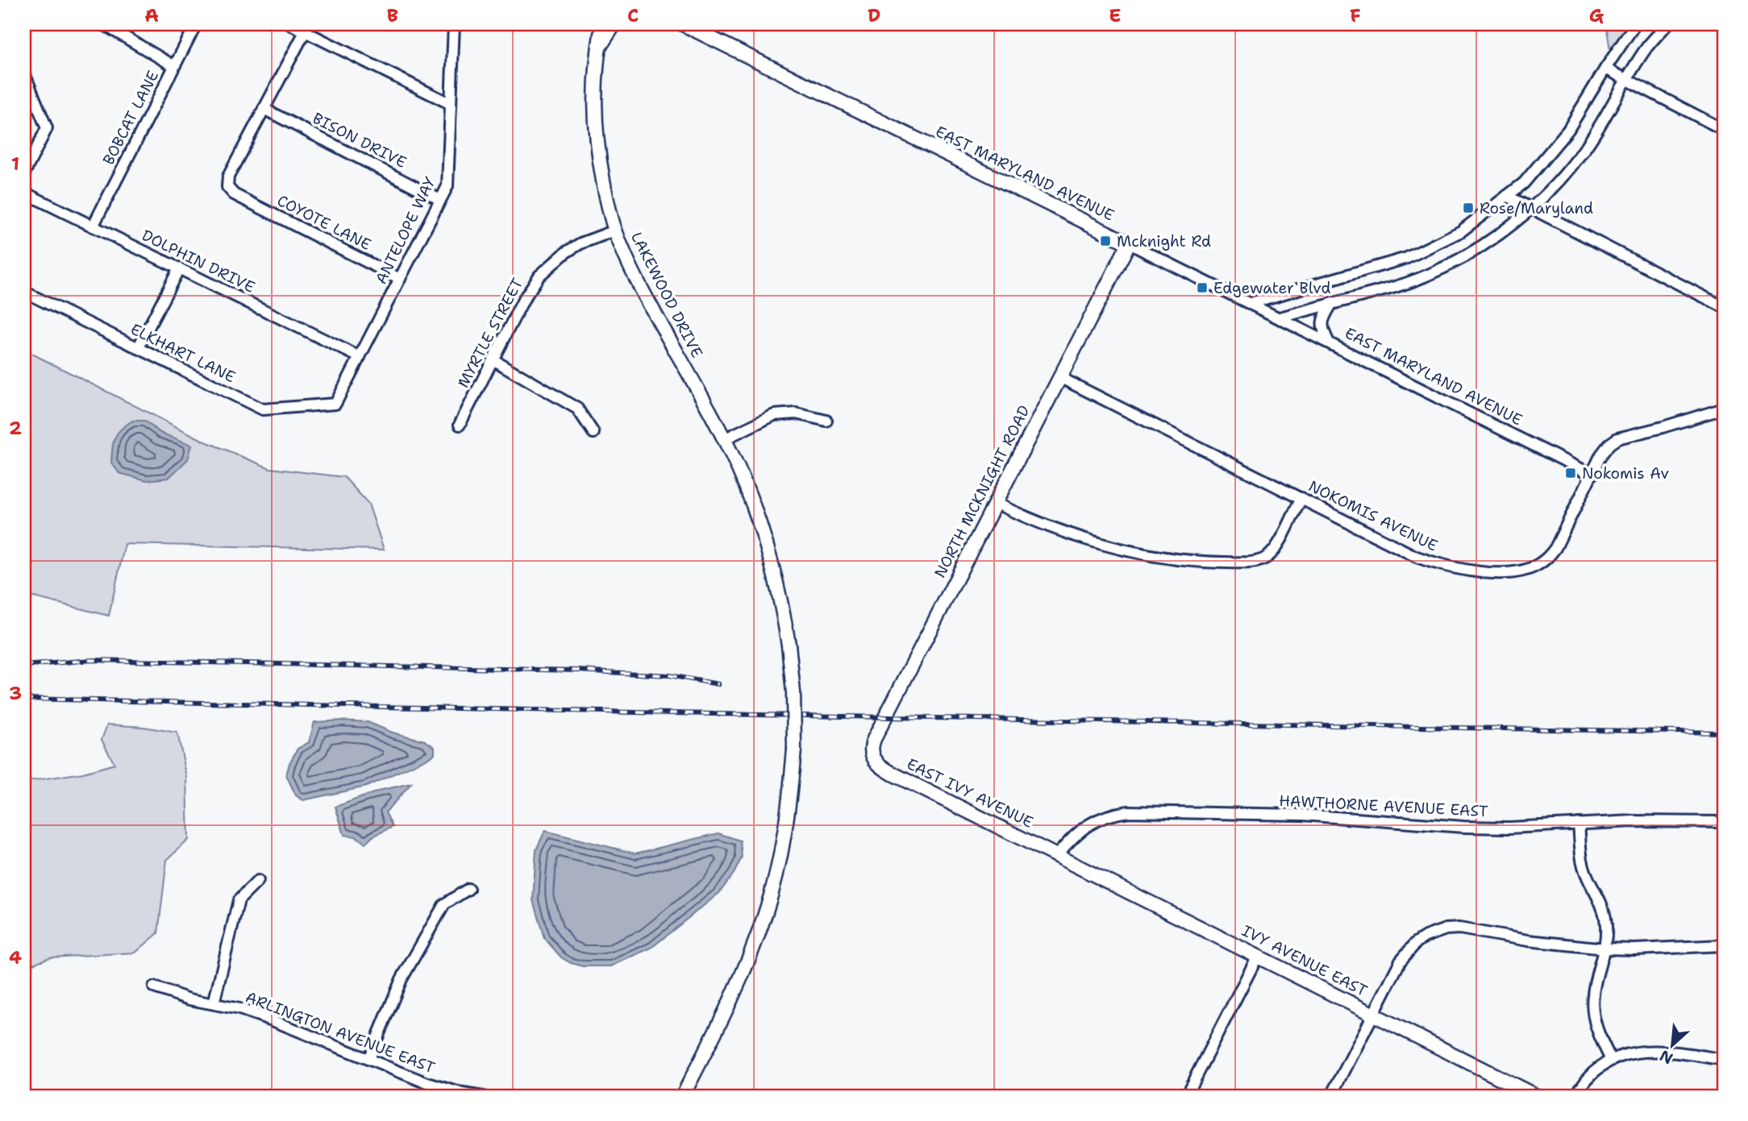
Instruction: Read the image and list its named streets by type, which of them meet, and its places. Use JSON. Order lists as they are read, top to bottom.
{
  "streets": {
    "street": [
      "BOBCAT LANE",
      "BISON DRIVE",
      "EAST MARYLAND AVENUE",
      "COYOTE LANE",
      "ANTELOPE WAY",
      "DOLPHIN DRIVE",
      "LAKEWOOD DRIVE",
      "MYRTLE STREET",
      "ELKHART LANE",
      "NORTH MCKNIGHT ROAD",
      "NOKOMIS AVENUE",
      "EAST IVY AVENUE",
      "HAWTHORNE AVENUE EAST",
      "IVY AVENUE EAST",
      "ARLINGTON AVENUE EAST"
    ]
  },
  "crossings": [
    ["BOBCAT LANE", "DOLPHIN DRIVE"],
    ["BISON DRIVE", "COYOTE LANE"],
    ["BISON DRIVE", "ANTELOPE WAY"],
    ["EAST MARYLAND AVENUE", "NORTH MCKNIGHT ROAD"],
    ["EAST MARYLAND AVENUE", "NOKOMIS AVENUE"],
    ["COYOTE LANE", "ANTELOPE WAY"],
    ["ANTELOPE WAY", "DOLPHIN DRIVE"],
    ["ANTELOPE WAY", "ELKHART LANE"],
    ["LAKEWOOD DRIVE", "MYRTLE STREET"],
    ["NORTH MCKNIGHT ROAD", "NOKOMIS AVENUE"],
    ["NORTH MCKNIGHT ROAD", "EAST IVY AVENUE"],
    ["EAST IVY AVENUE", "HAWTHORNE AVENUE EAST"],
    ["EAST IVY AVENUE", "IVY AVENUE EAST"],
    ["HAWTHORNE AVENUE EAST", "IVY AVENUE EAST"]
  ],
  "places": {
    "transit": [
      "Rose/Maryland",
      "Mcknight Rd",
      "Edgewater Blvd",
      "Nokomis Av"
    ]
  },
  "north": "bottom left",
  "grid": {
    "columns": [
      "A",
      "B",
      "C",
      "D",
      "E",
      "F",
      "G"
    ],
    "rows": [
      "1",
      "2",
      "3",
      "4"
    ]
  }
}
